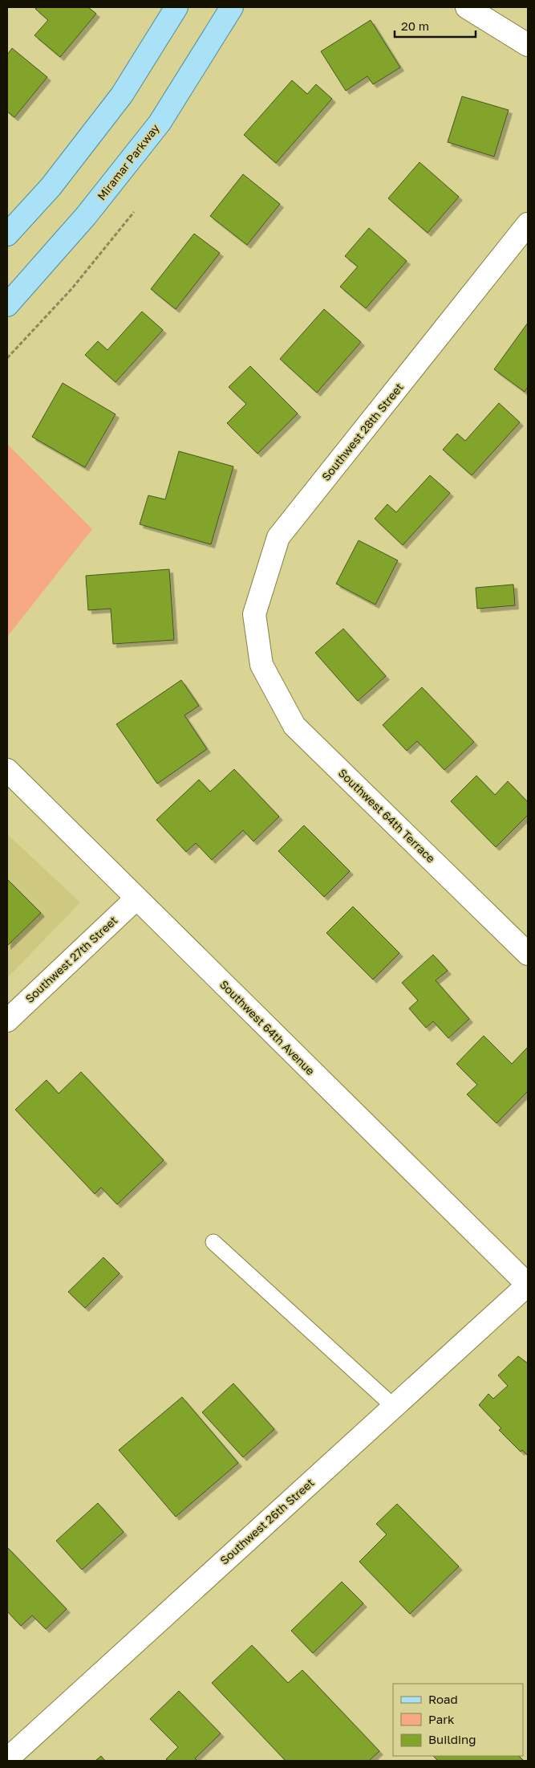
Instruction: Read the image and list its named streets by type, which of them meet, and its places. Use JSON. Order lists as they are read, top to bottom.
{
  "streets": {
    "main road": ["Miramar Parkway"],
    "street": [
      "Southwest 28th Street",
      "Southwest 64th Terrace",
      "Southwest 27th Street",
      "Southwest 64th Avenue",
      "Southwest 26th Street"
    ]
  },
  "crossings": [
    ["Southwest 28th Street", "Southwest 64th Terrace"],
    ["Southwest 27th Street", "Southwest 64th Avenue"],
    ["Southwest 64th Avenue", "Southwest 26th Street"]
  ],
  "legend": ["Road", "Park", "Building"],
  "scale_bar": "20 m"
}
